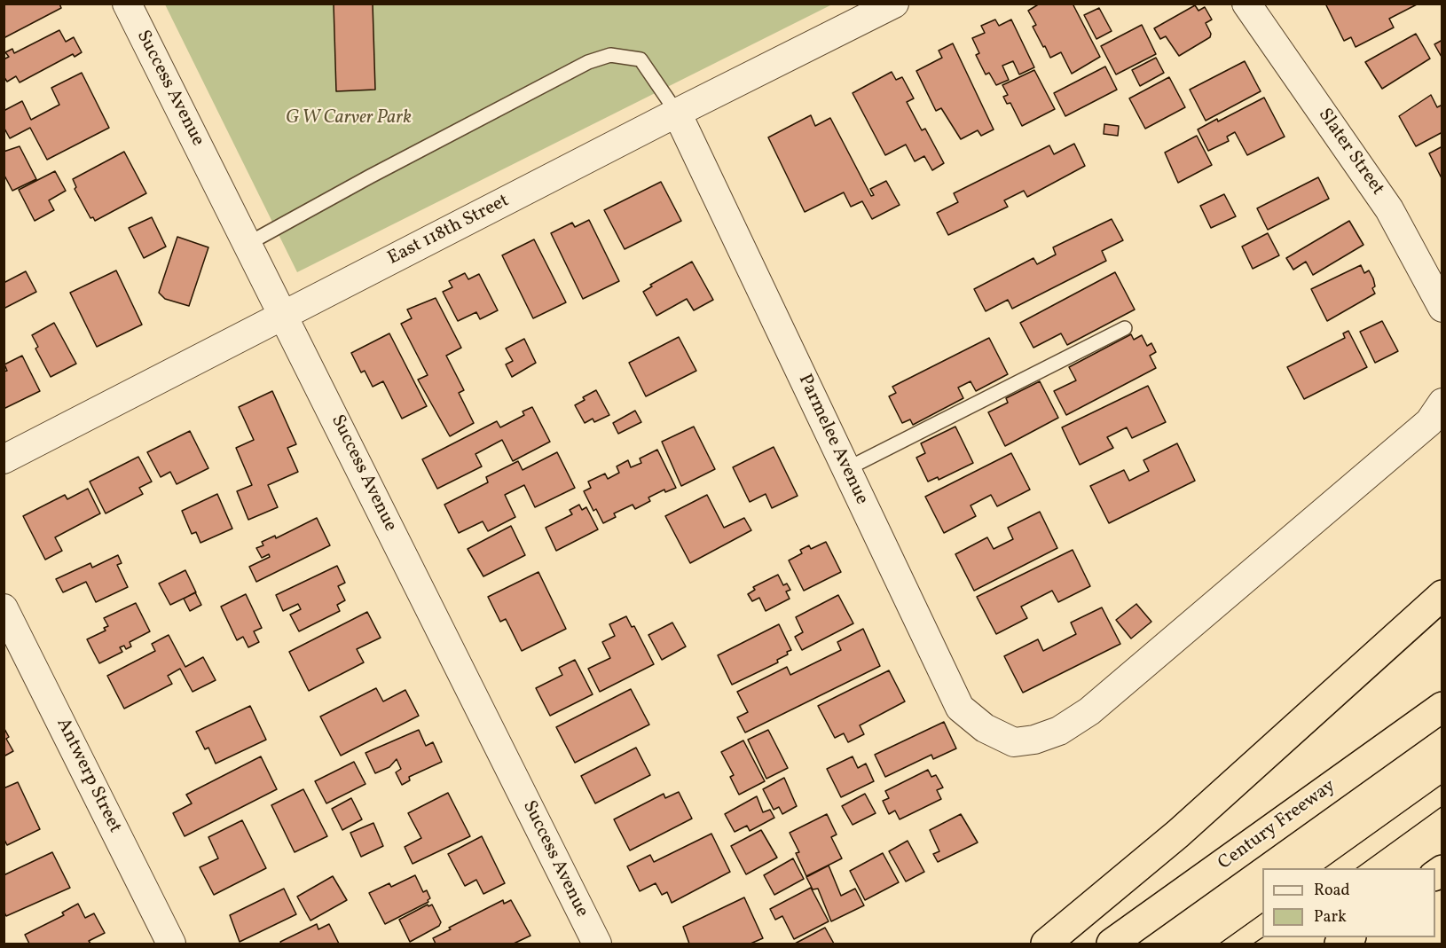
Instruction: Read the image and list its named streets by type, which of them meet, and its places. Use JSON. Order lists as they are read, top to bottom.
{
  "streets": {
    "highway": ["Century Freeway"],
    "street": [
      "Success Avenue",
      "Slater Street",
      "East 118th Street",
      "Parmelee Avenue",
      "Antwerp Street"
    ]
  },
  "crossings": [
    ["Success Avenue", "East 118th Street"],
    ["East 118th Street", "Parmelee Avenue"]
  ],
  "parks": ["G W Carver Park"],
  "legend": ["Road", "Park"]
}
